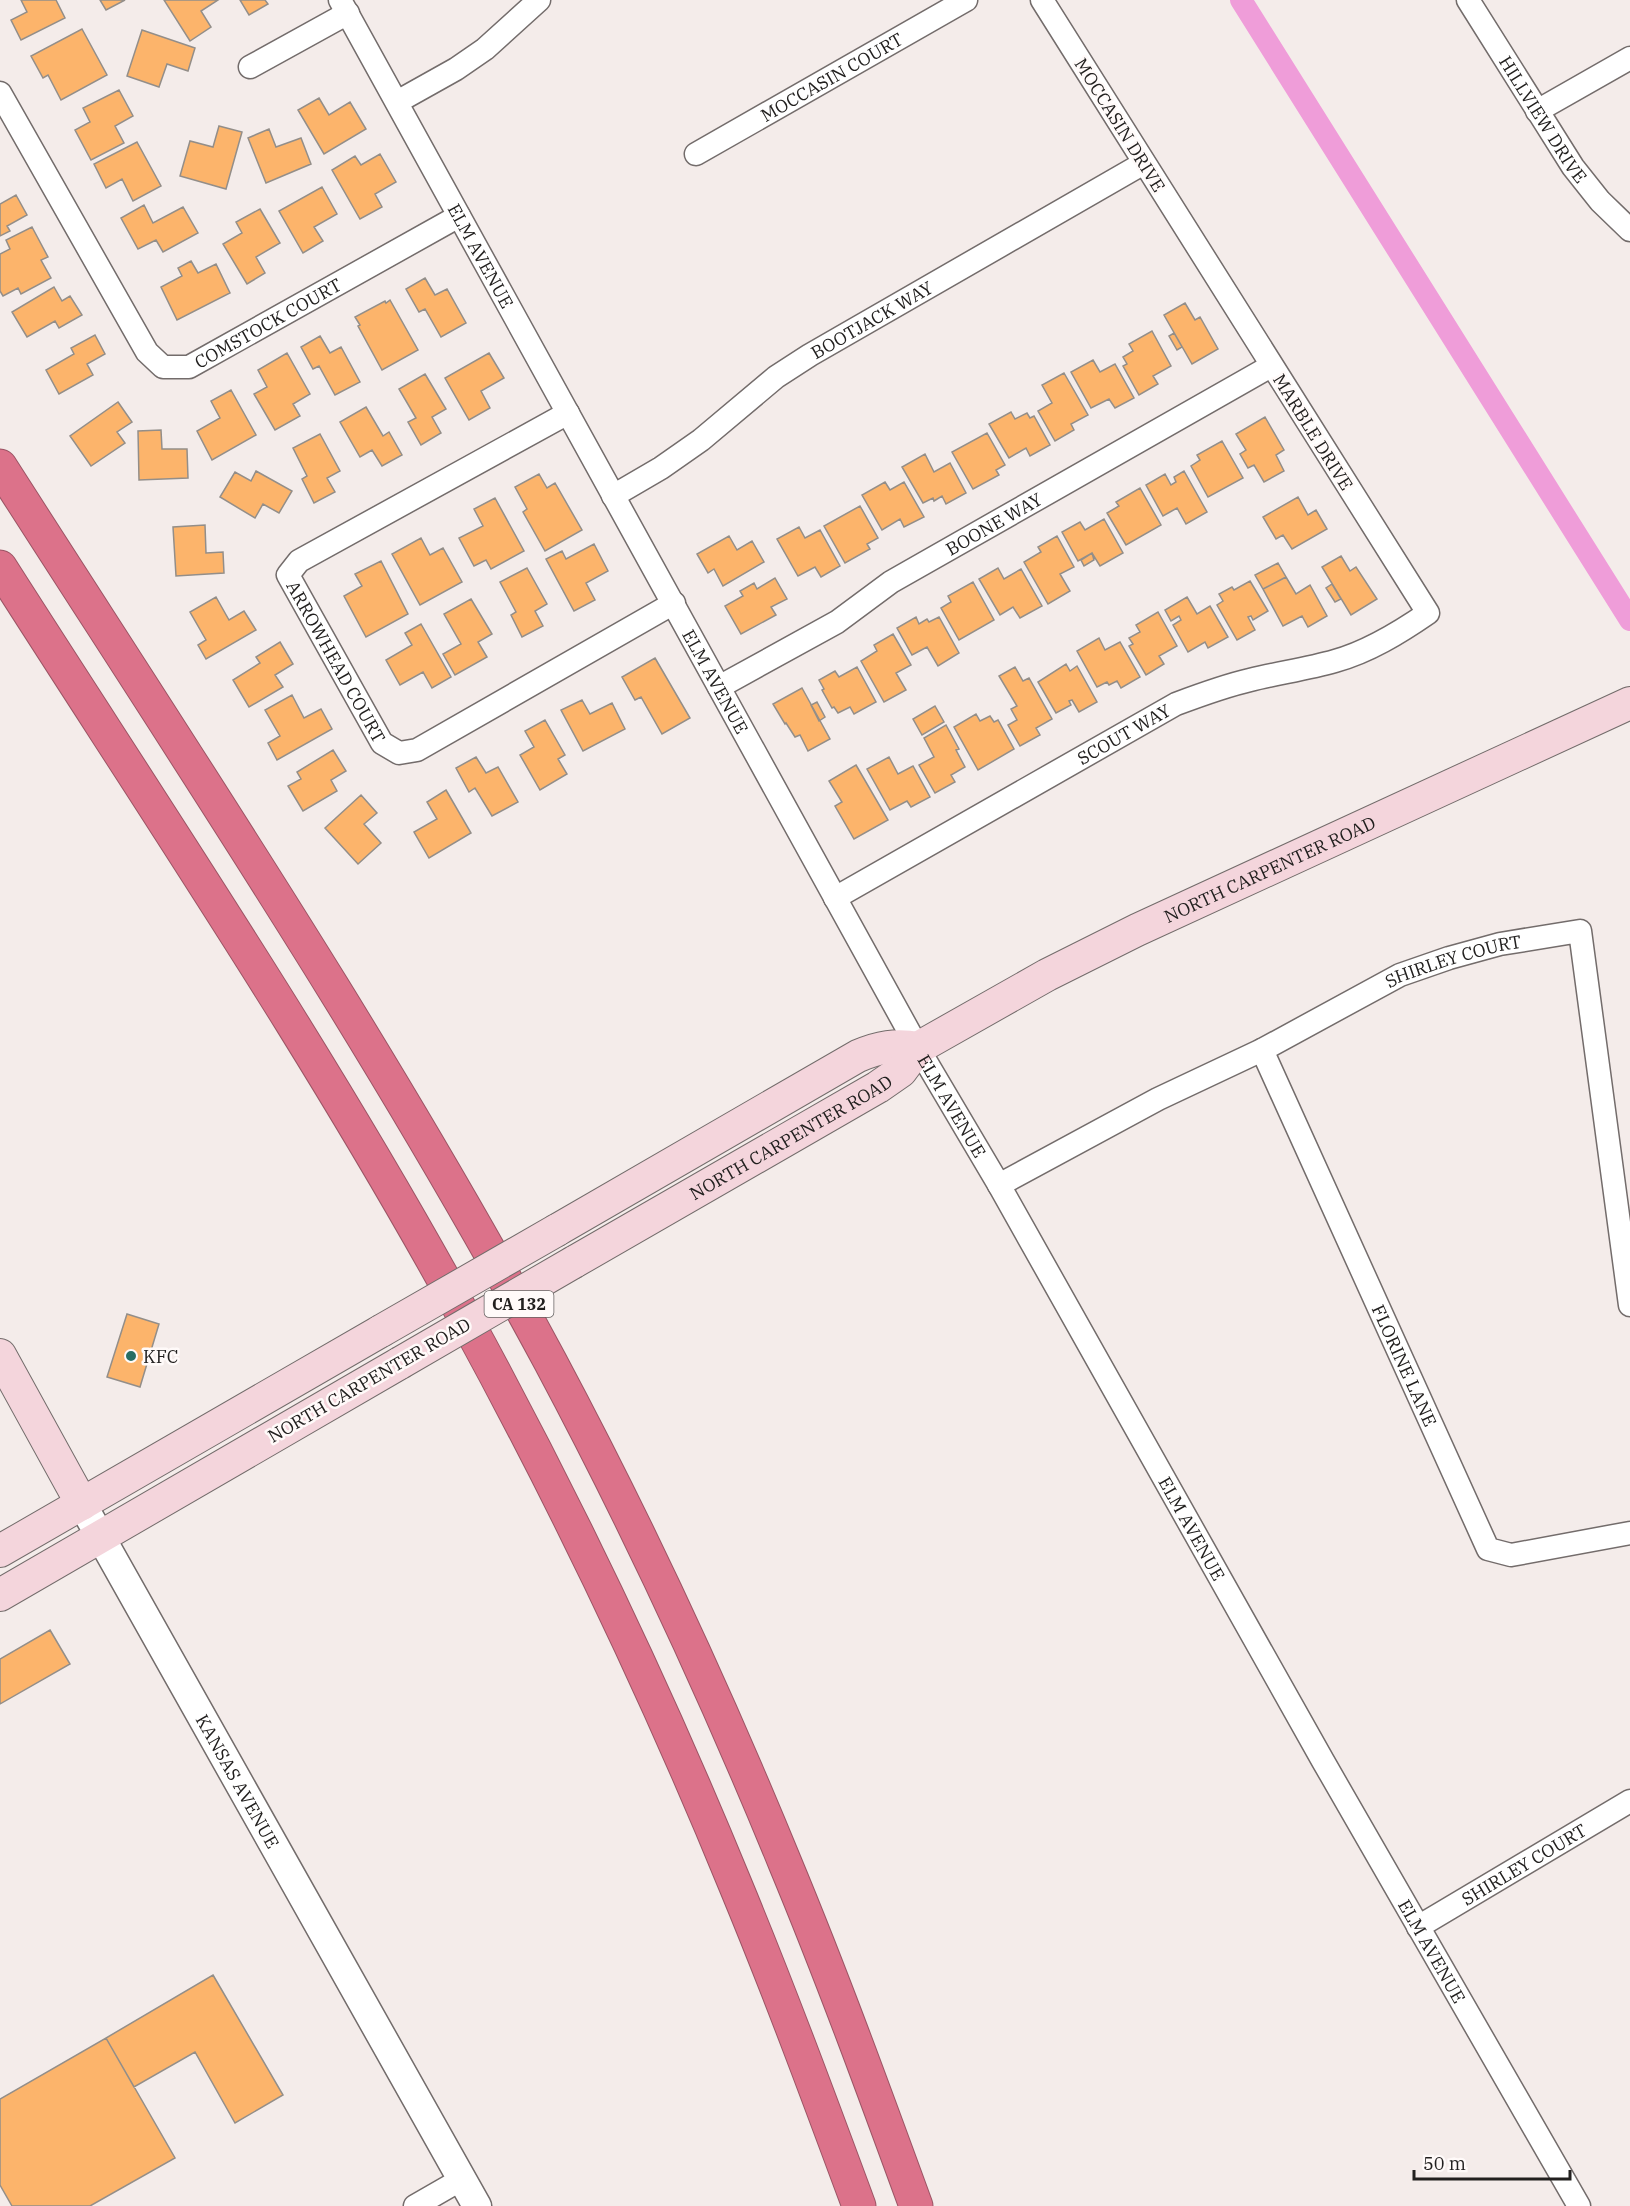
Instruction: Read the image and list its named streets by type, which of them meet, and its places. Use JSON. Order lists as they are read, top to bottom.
{
  "streets": {
    "highway": ["CA 132"],
    "main road": ["NORTH CARPENTER ROAD", "KANSAS AVENUE"],
    "street": [
      "MOCCASIN COURT",
      "HILLVIEW DRIVE",
      "MOCCASIN DRIVE",
      "ELM AVENUE",
      "BOOTJACK WAY",
      "COMSTOCK COURT",
      "MARBLE DRIVE",
      "BOONE WAY",
      "ARROWHEAD COURT",
      "SCOUT WAY",
      "SHIRLEY COURT",
      "FLORINE LANE"
    ]
  },
  "crossings": [
    ["MOCCASIN DRIVE", "BOOTJACK WAY"],
    ["MOCCASIN DRIVE", "MARBLE DRIVE"],
    ["ELM AVENUE", "BOOTJACK WAY"],
    ["ELM AVENUE", "COMSTOCK COURT"],
    ["ELM AVENUE", "BOONE WAY"],
    ["ELM AVENUE", "ARROWHEAD COURT"],
    ["ELM AVENUE", "SCOUT WAY"],
    ["ELM AVENUE", "NORTH CARPENTER ROAD"],
    ["ELM AVENUE", "SHIRLEY COURT"],
    ["MARBLE DRIVE", "BOONE WAY"],
    ["MARBLE DRIVE", "SCOUT WAY"],
    ["NORTH CARPENTER ROAD", "KANSAS AVENUE"],
    ["SHIRLEY COURT", "FLORINE LANE"]
  ],
  "places": ["KFC"],
  "scale_bar": "50 m"
}
